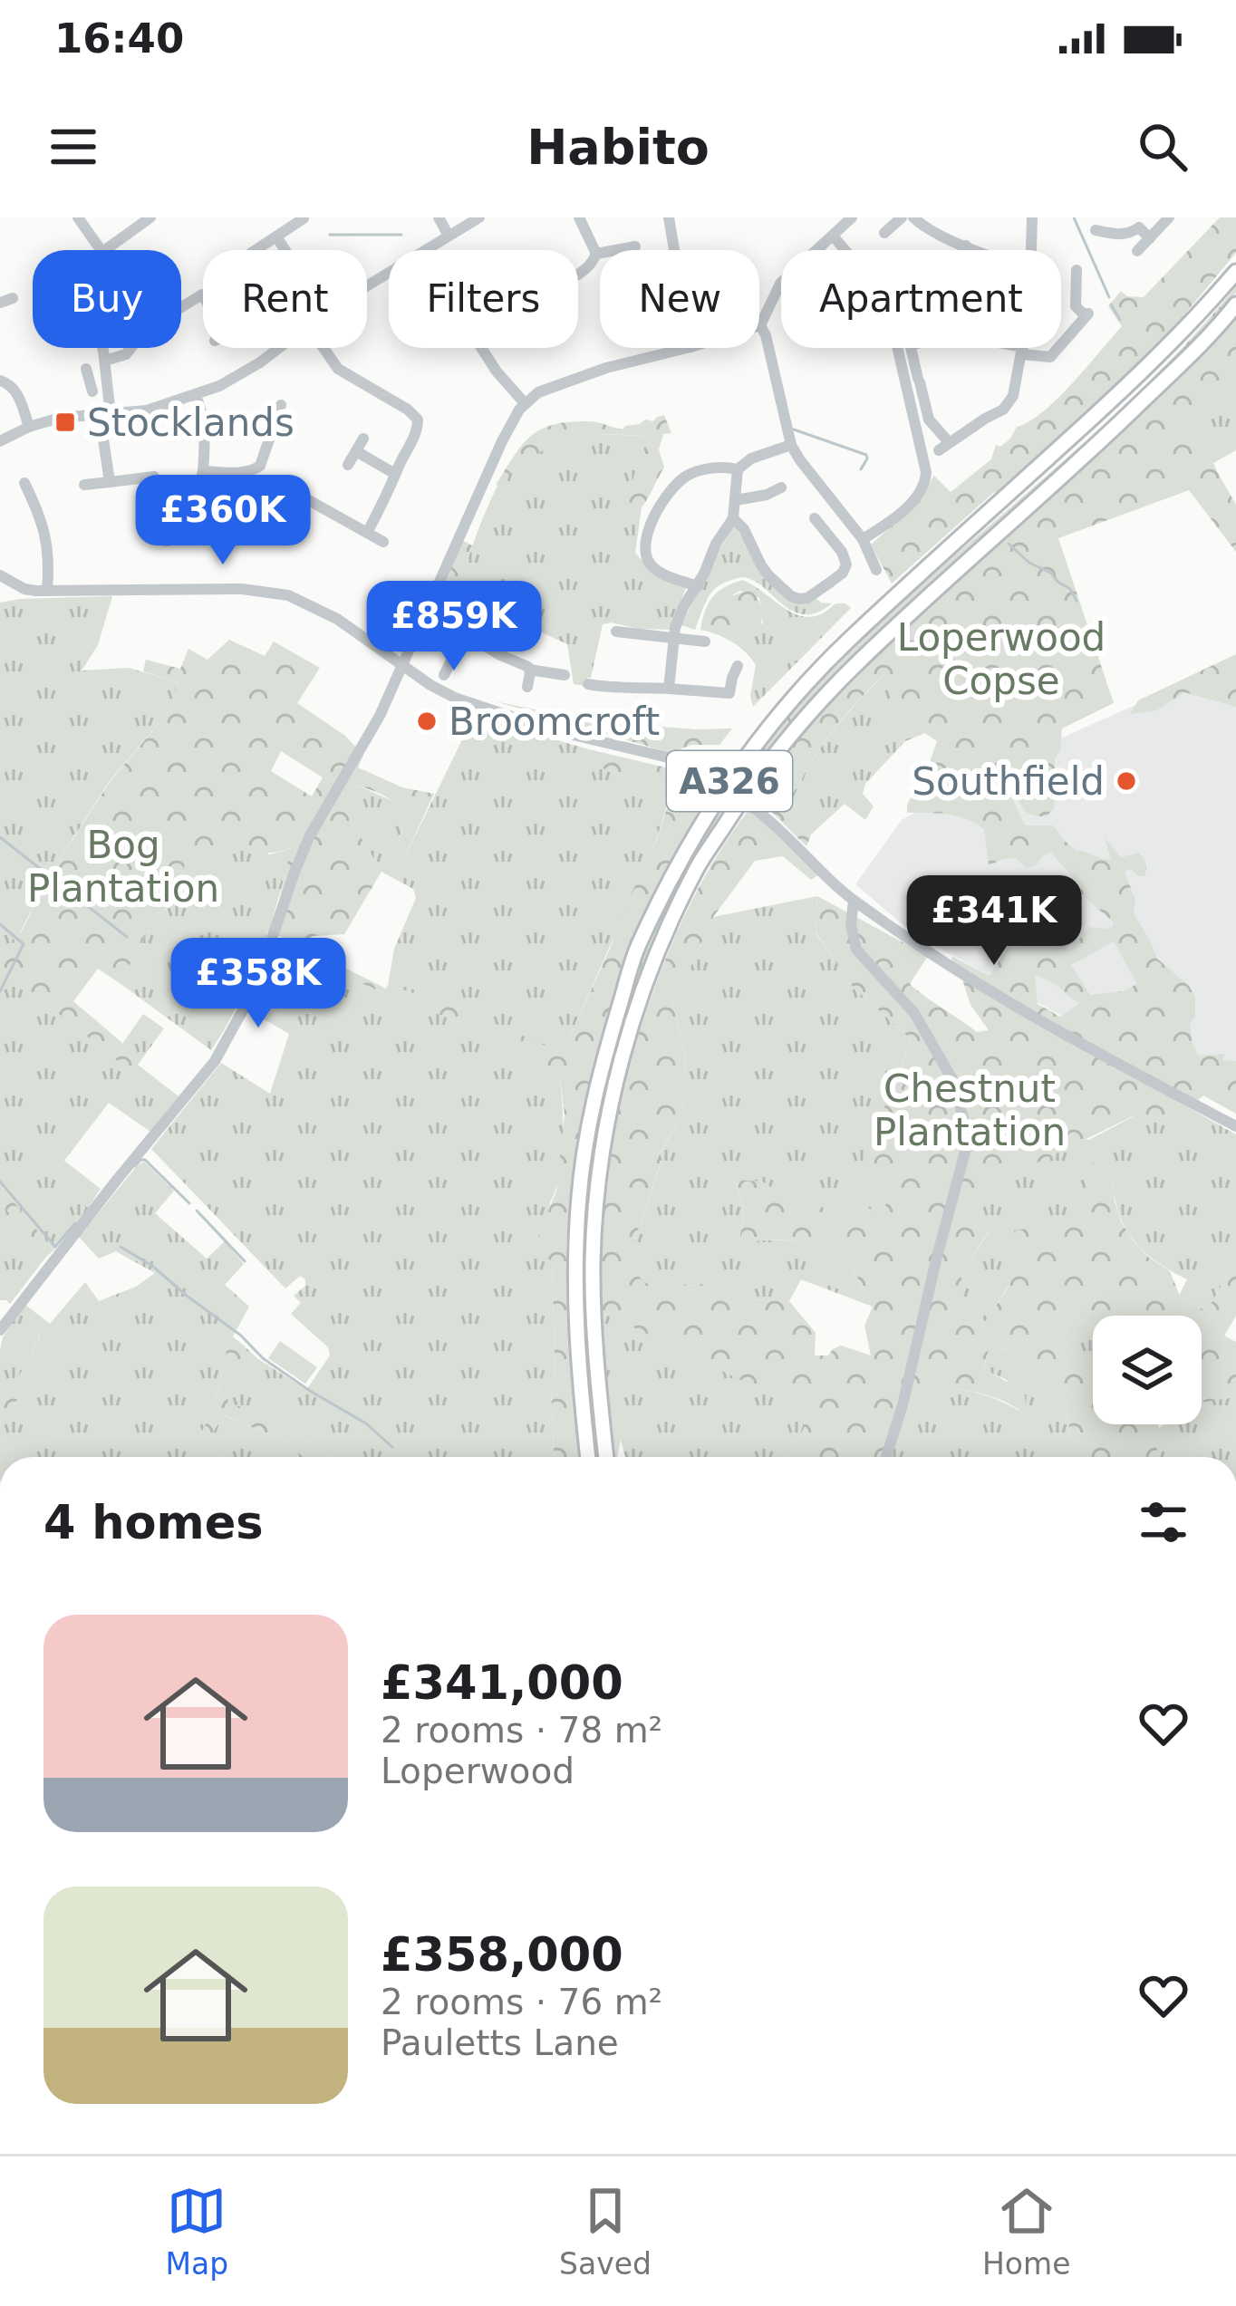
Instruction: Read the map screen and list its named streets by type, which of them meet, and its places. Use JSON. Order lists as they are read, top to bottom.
{
  "streets": {
    "main road": ["A326"]
  },
  "parks": ["Loperwood Copse", "Bog Plantation", "Chestnut Plantation"],
  "places": {
    "transit": ["Stocklands"],
    "other": ["Broomcroft", "Southfield"]
  },
  "page": {
    "status": "16:40",
    "header": "Habito",
    "chip": [
      "Buy",
      "Rent",
      "Filters",
      "New",
      "Apartment"
    ],
    "price": [
      "£360K",
      "£859K",
      "£341K",
      "£358K"
    ],
    "heading": "4 homes",
    "list": [
      {
        "name": "£341,000",
        "note": "2 rooms · 78 m² · Loperwood"
      },
      {
        "name": "£358,000",
        "note": "2 rooms · 76 m² · Pauletts Lane"
      }
    ],
    "tabs": ["Map", "Saved", "Home"]
  }
}
